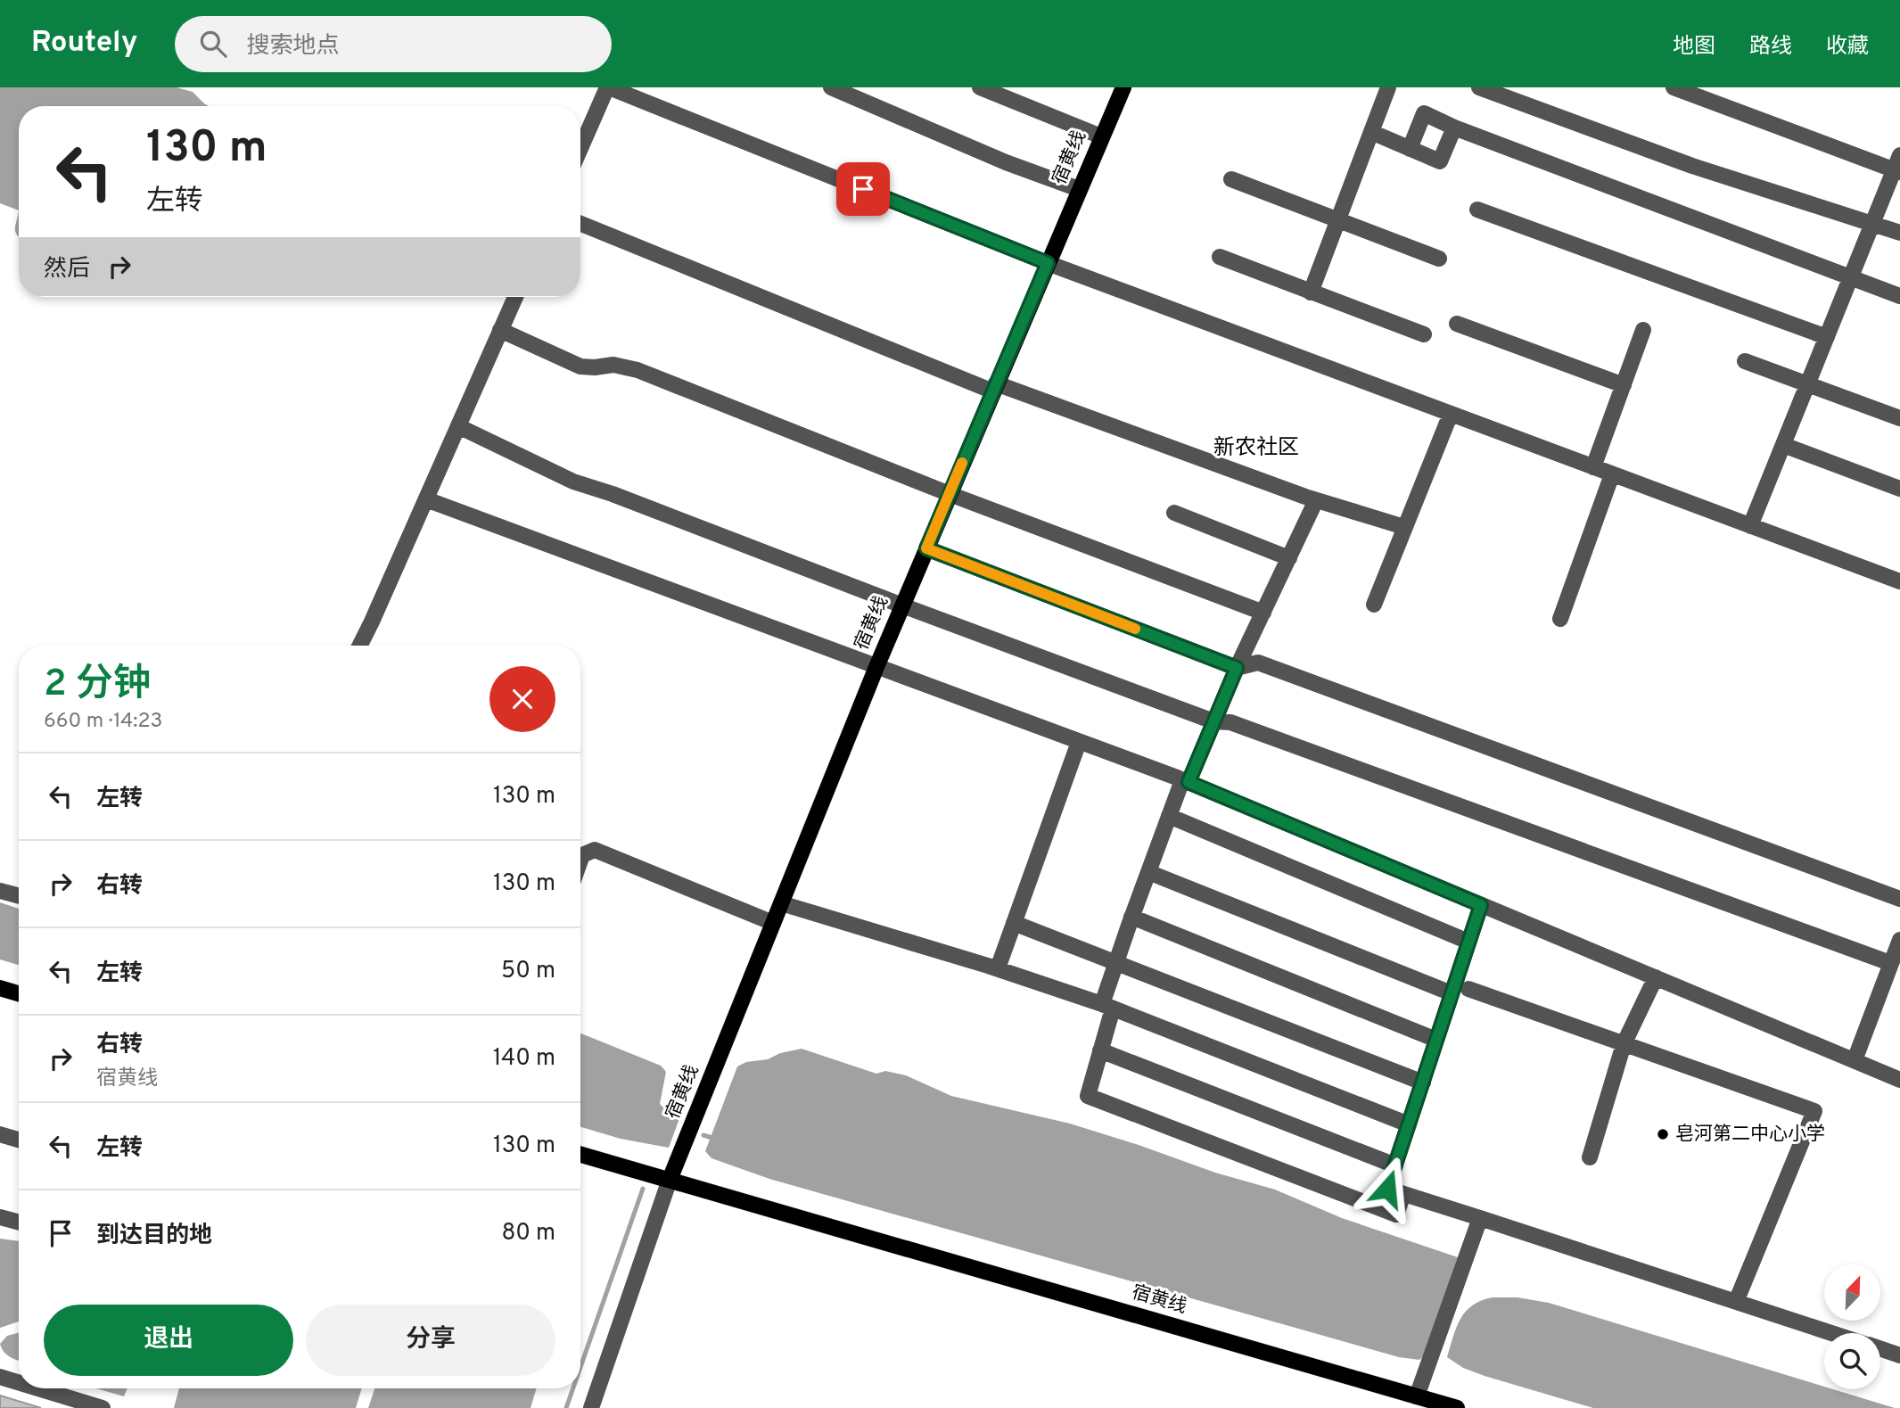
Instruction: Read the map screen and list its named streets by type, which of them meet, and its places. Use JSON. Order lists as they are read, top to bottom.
{
  "streets": {
    "main road": ["宿黄线"]
  },
  "districts": ["新农社区"],
  "places": ["皂河第二中心小学"],
  "north": "top right",
  "page": {
    "header": "Routely",
    "search": "搜索地点",
    "nav": ["地图", "路线", "收藏"],
    "turn": ["130 m", "左转"],
    "then": "然后",
    "heading": ["2 分钟", "660 m · 14:23"],
    "list": [
      {
        "name": "左转",
        "value": "130 m"
      },
      {
        "name": "右转",
        "value": "130 m"
      },
      {
        "name": "左转",
        "value": "50 m"
      },
      {
        "name": "右转",
        "note": "宿黄线",
        "value": "140 m"
      },
      {
        "name": "左转",
        "value": "130 m"
      },
      {
        "name": "到达目的地",
        "value": "80 m"
      }
    ],
    "buttons": ["退出", "分享"]
  }
}
